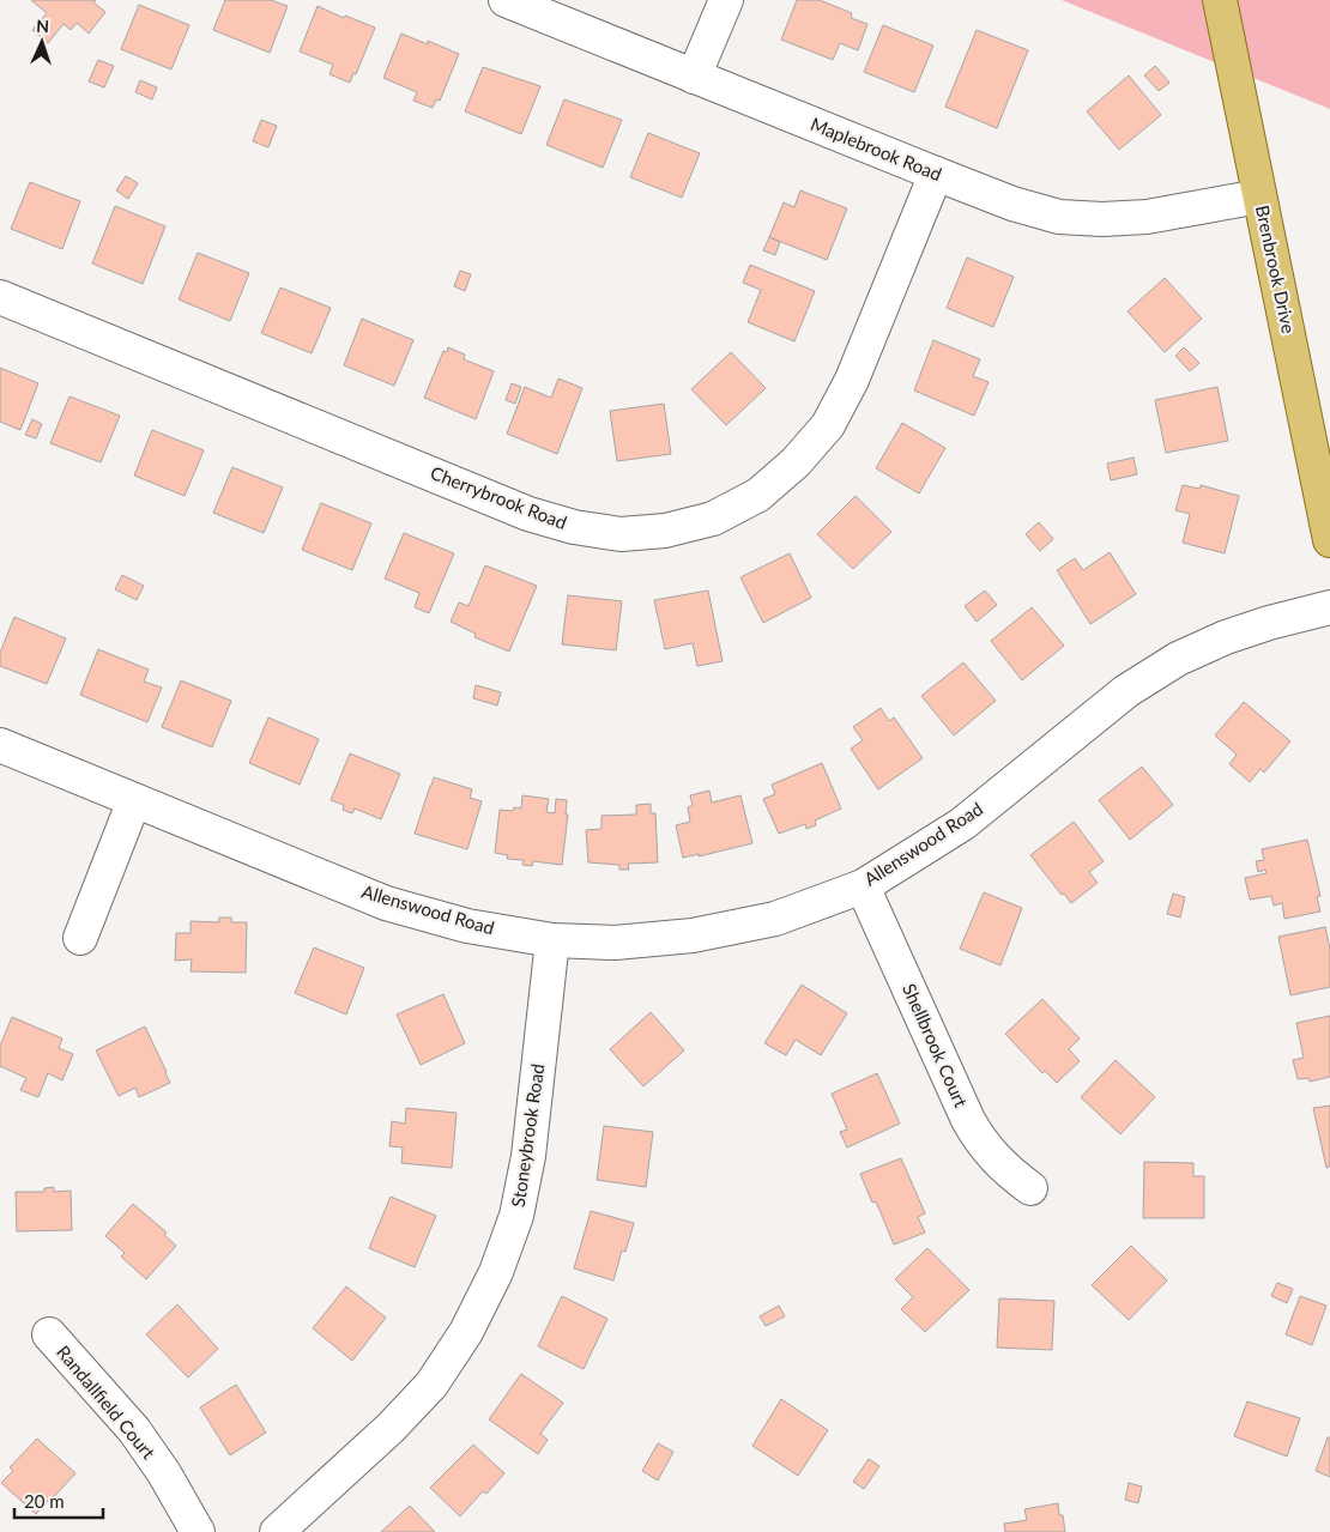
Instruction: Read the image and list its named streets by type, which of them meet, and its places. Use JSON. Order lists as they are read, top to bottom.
{
  "streets": {
    "main road": ["Brenbrook Drive"],
    "street": [
      "Maplebrook Road",
      "Cherrybrook Road",
      "Allenswood Road",
      "Shellbrook Court",
      "Stoneybrook Road",
      "Randallfield Court"
    ]
  },
  "crossings": [
    ["Maplebrook Road", "Brenbrook Drive"],
    ["Maplebrook Road", "Cherrybrook Road"],
    ["Allenswood Road", "Shellbrook Court"],
    ["Allenswood Road", "Stoneybrook Road"]
  ],
  "scale_bar": "20 m",
  "north": "top"
}
